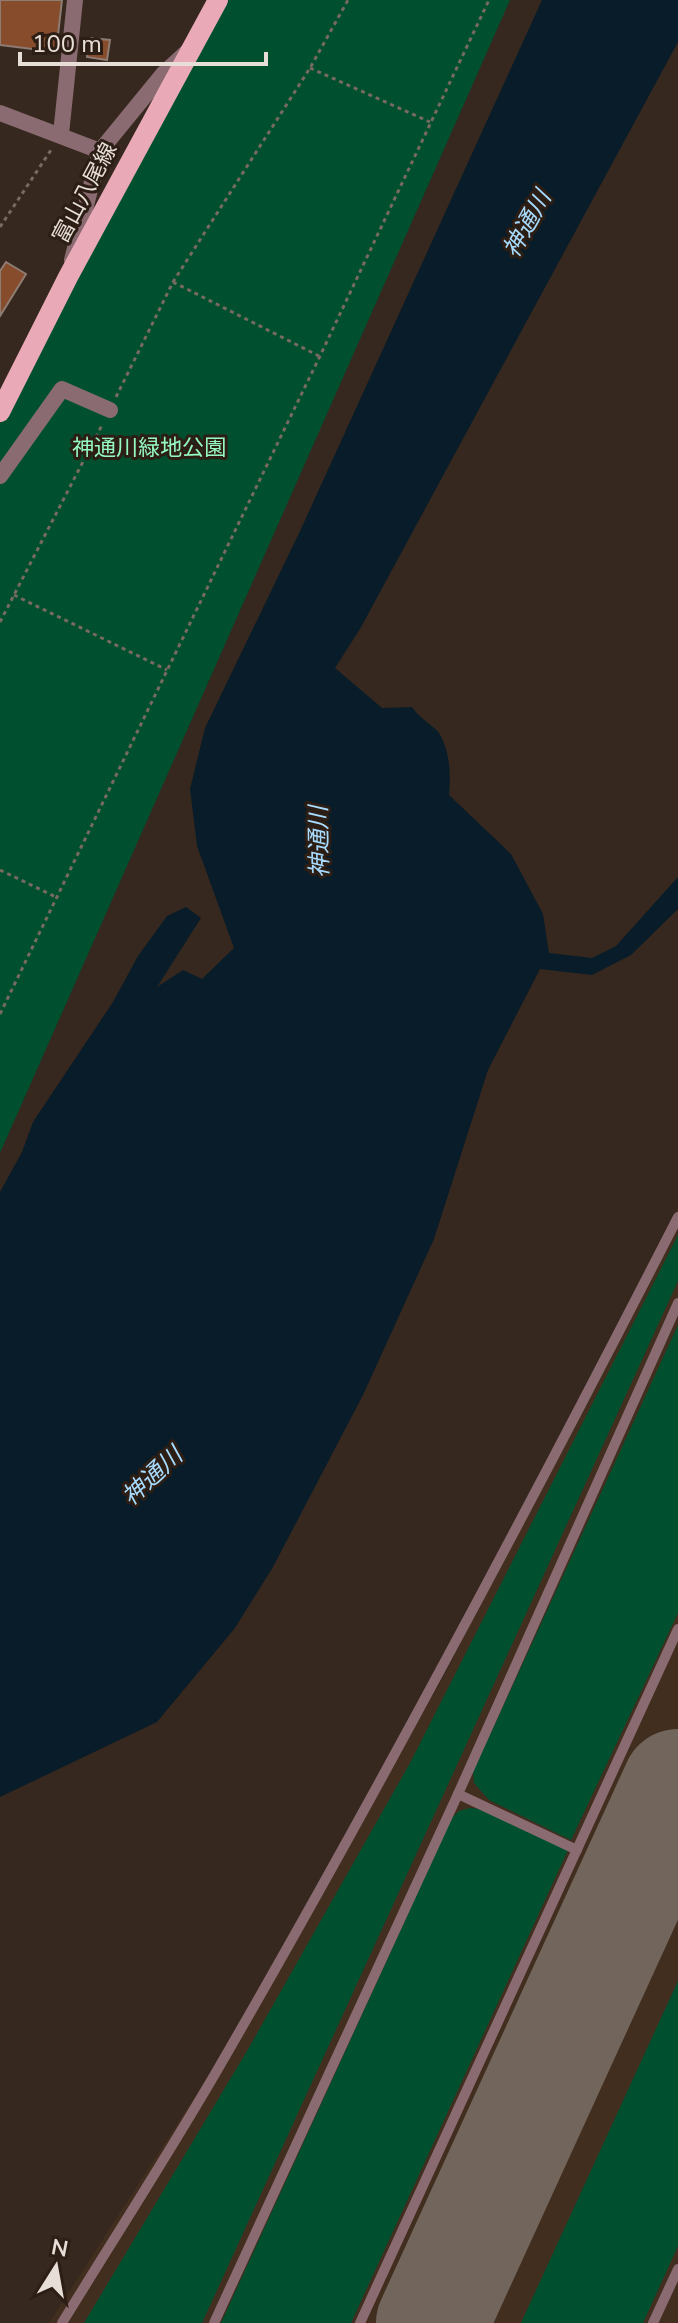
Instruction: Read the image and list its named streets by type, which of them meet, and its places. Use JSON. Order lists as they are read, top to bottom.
{
  "streets": {
    "main road": ["富山八尾線"]
  },
  "water": ["神通川"],
  "parks": ["神通川緑地公園"],
  "scale_bar": "100 m",
  "north": "top"
}
